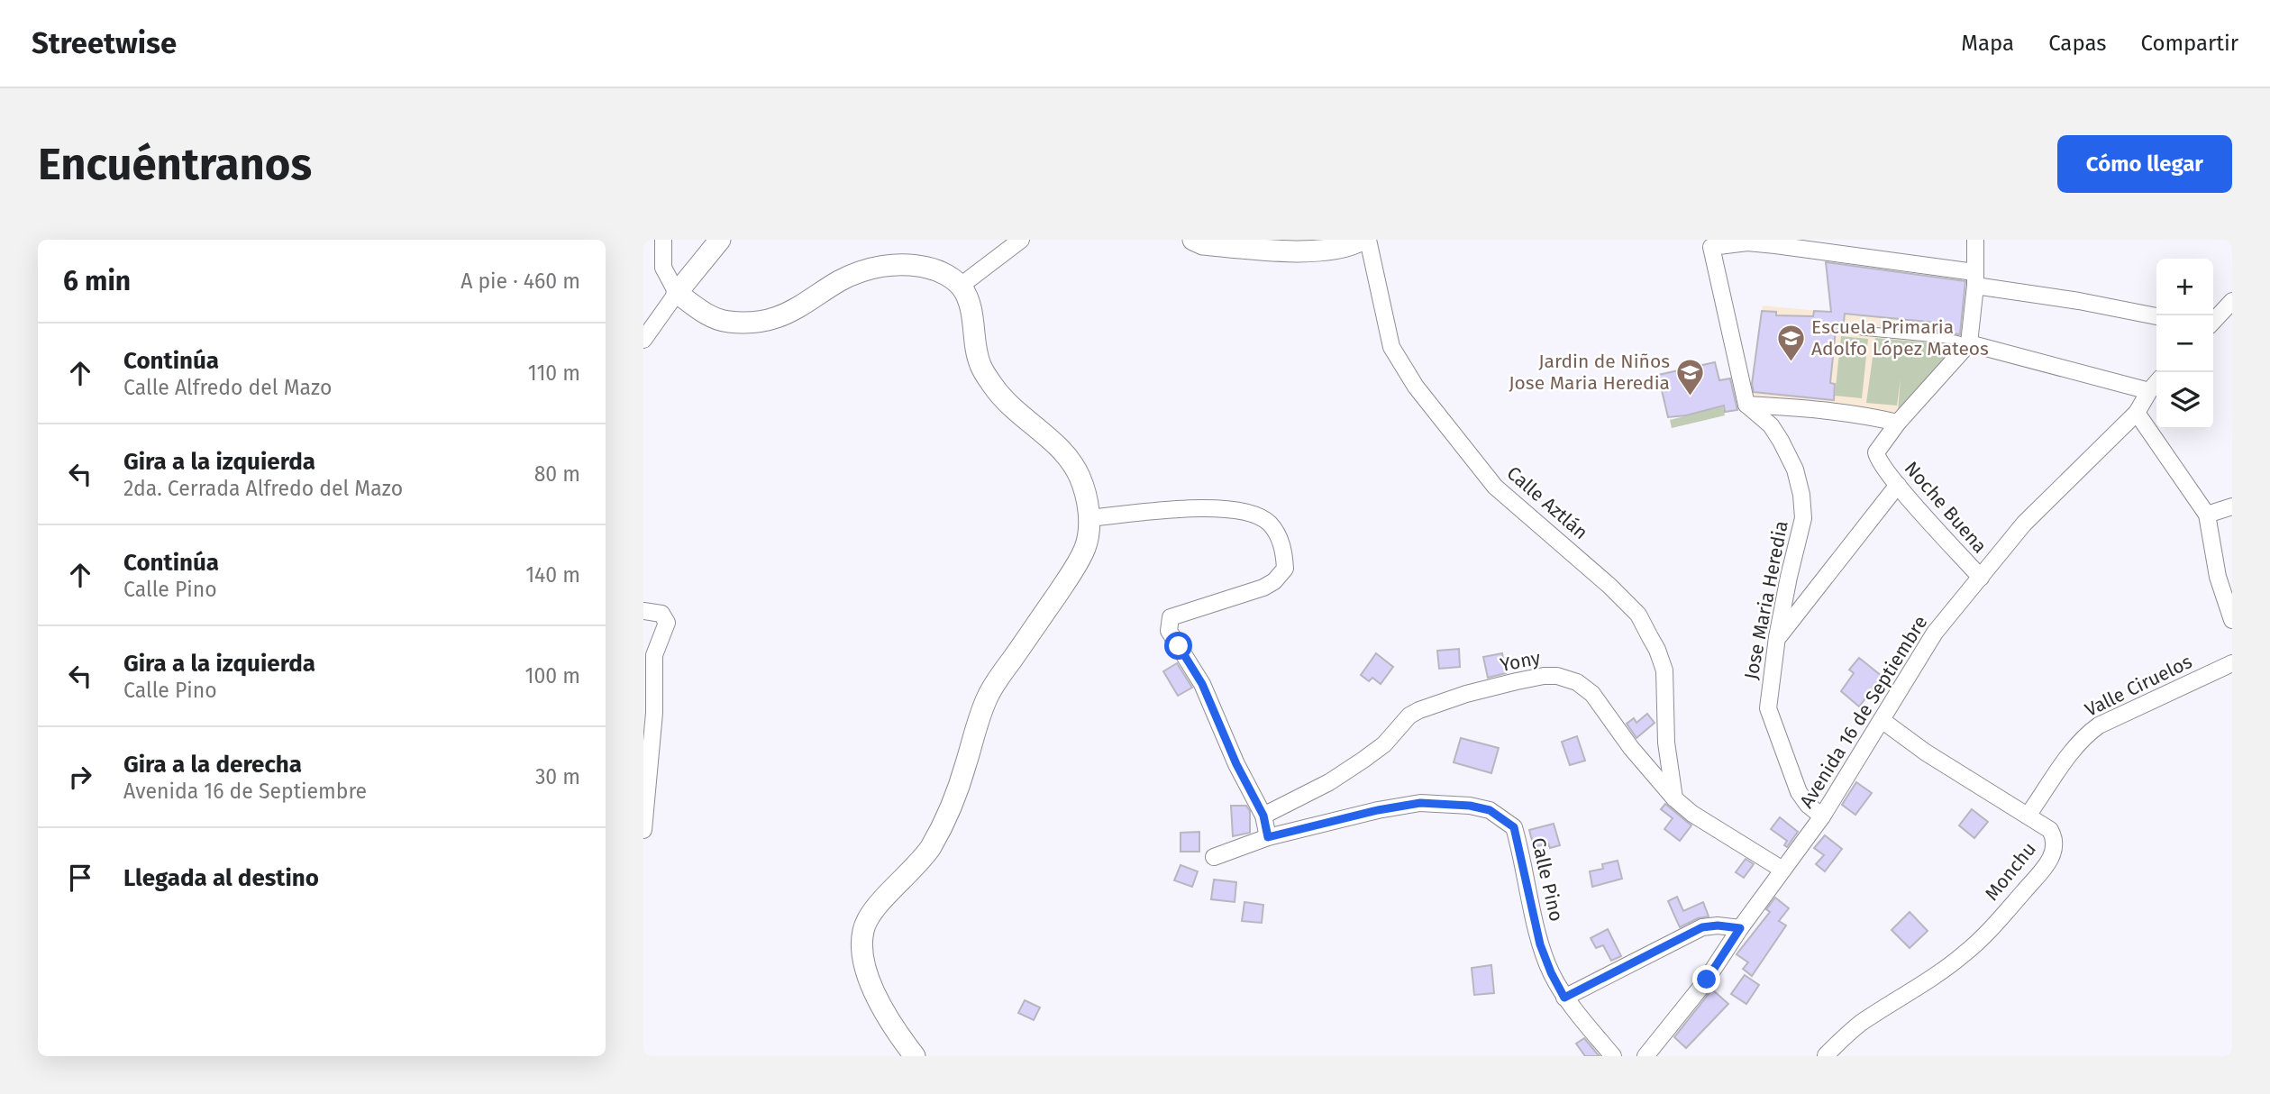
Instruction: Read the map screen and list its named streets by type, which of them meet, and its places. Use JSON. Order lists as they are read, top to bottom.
{
  "streets": {
    "street": [
      "Calle Aztlán",
      "Noche Buena",
      "Jose Maria Heredia",
      "Yony",
      "Valle Ciruelos",
      "Avenida 16 de Septiembre",
      "Monchu",
      "Calle Pino"
    ]
  },
  "crossings": [
    ["Calle Aztlán", "Yony"],
    ["Noche Buena", "Avenida 16 de Septiembre"],
    ["Jose Maria Heredia", "Avenida 16 de Septiembre"],
    ["Yony", "Avenida 16 de Septiembre"],
    ["Valle Ciruelos", "Monchu"],
    ["Avenida 16 de Septiembre", "Monchu"]
  ],
  "places": {
    "school or university": ["Escuela Primaria Adolfo López Mateos", "Jardin de Niños Jose Maria Heredia"]
  },
  "page": {
    "header": "Streetwise",
    "nav": ["Mapa", "Capas", "Compartir"],
    "buttons": "Cómo llegar",
    "title": "Encuéntranos",
    "heading": ["6 min", "A pie · 460 m"],
    "map_buttons": ["+", "−"],
    "list": [
      ["Continúa", "Calle Alfredo del Mazo", "110 m"],
      ["Gira a la izquierda", "2da. Cerrada Alfredo del Mazo", "80 m"],
      ["Continúa", "Calle Pino", "140 m"],
      ["Gira a la izquierda", "Calle Pino", "100 m"],
      ["Gira a la derecha", "Avenida 16 de Septiembre", "30 m"],
      "Llegada al destino"
    ]
  }
}
